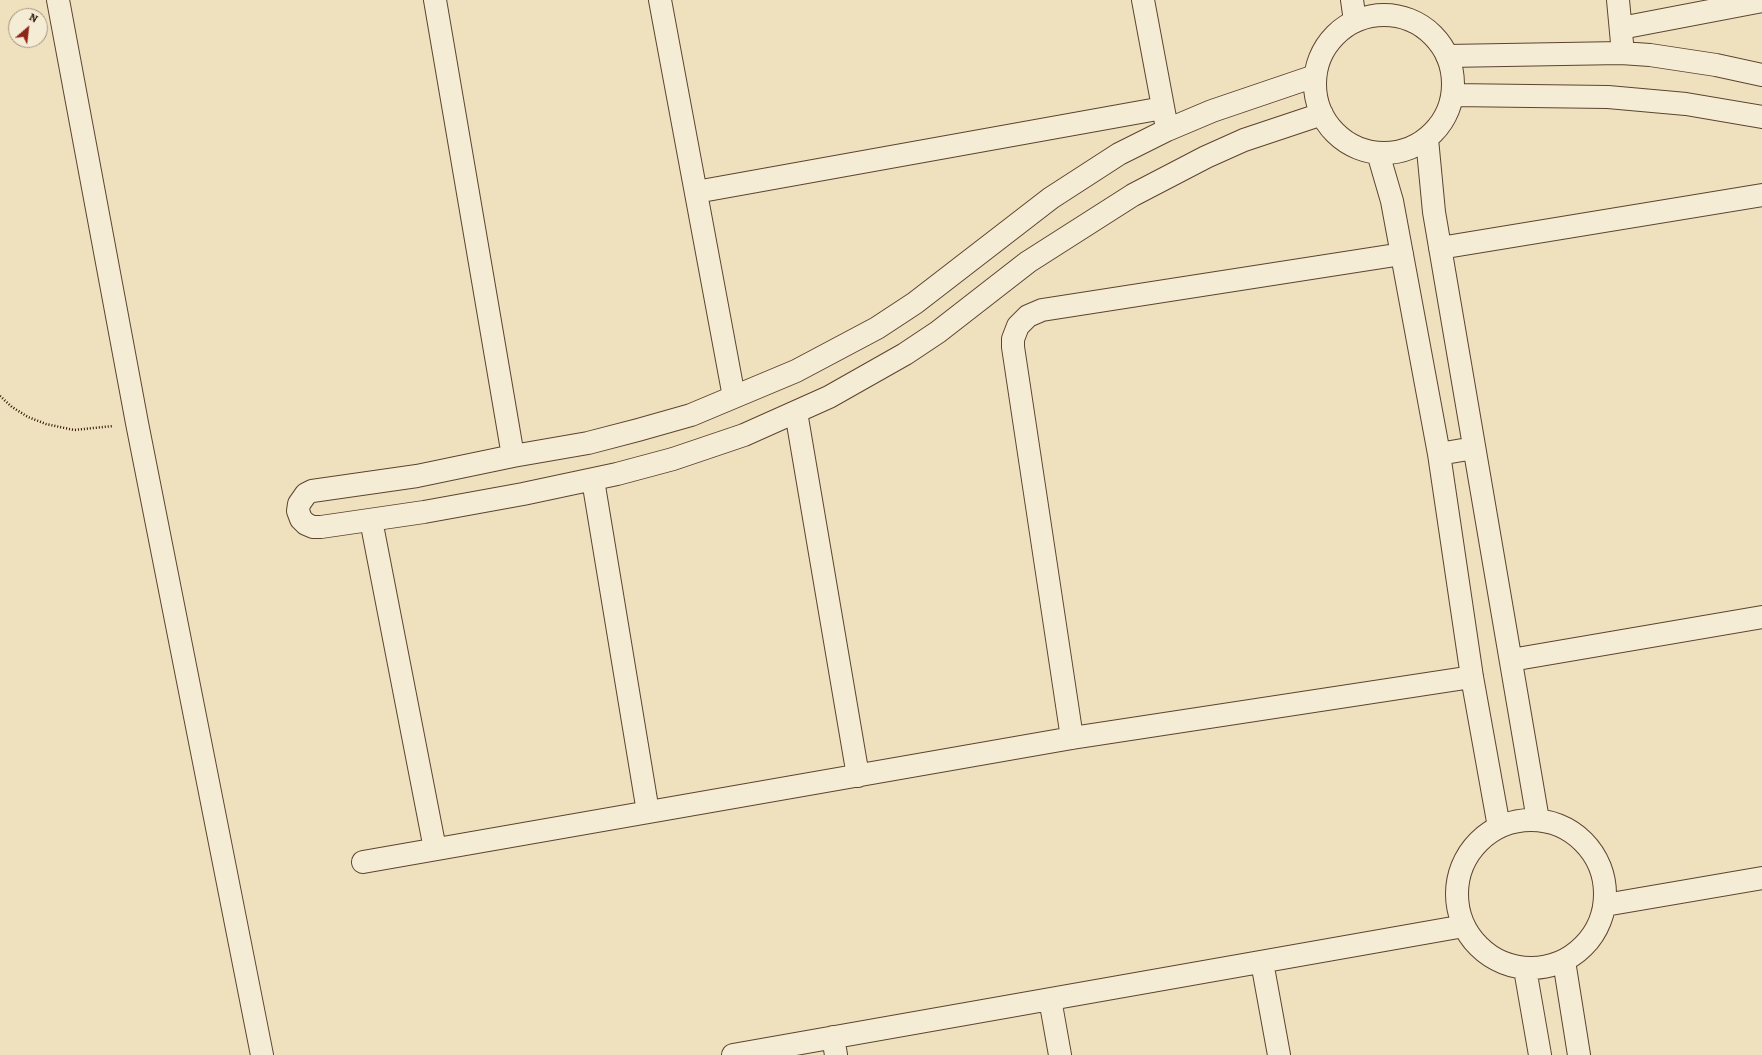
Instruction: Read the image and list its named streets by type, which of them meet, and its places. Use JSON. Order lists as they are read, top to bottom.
{
  "north": "top right"
}
